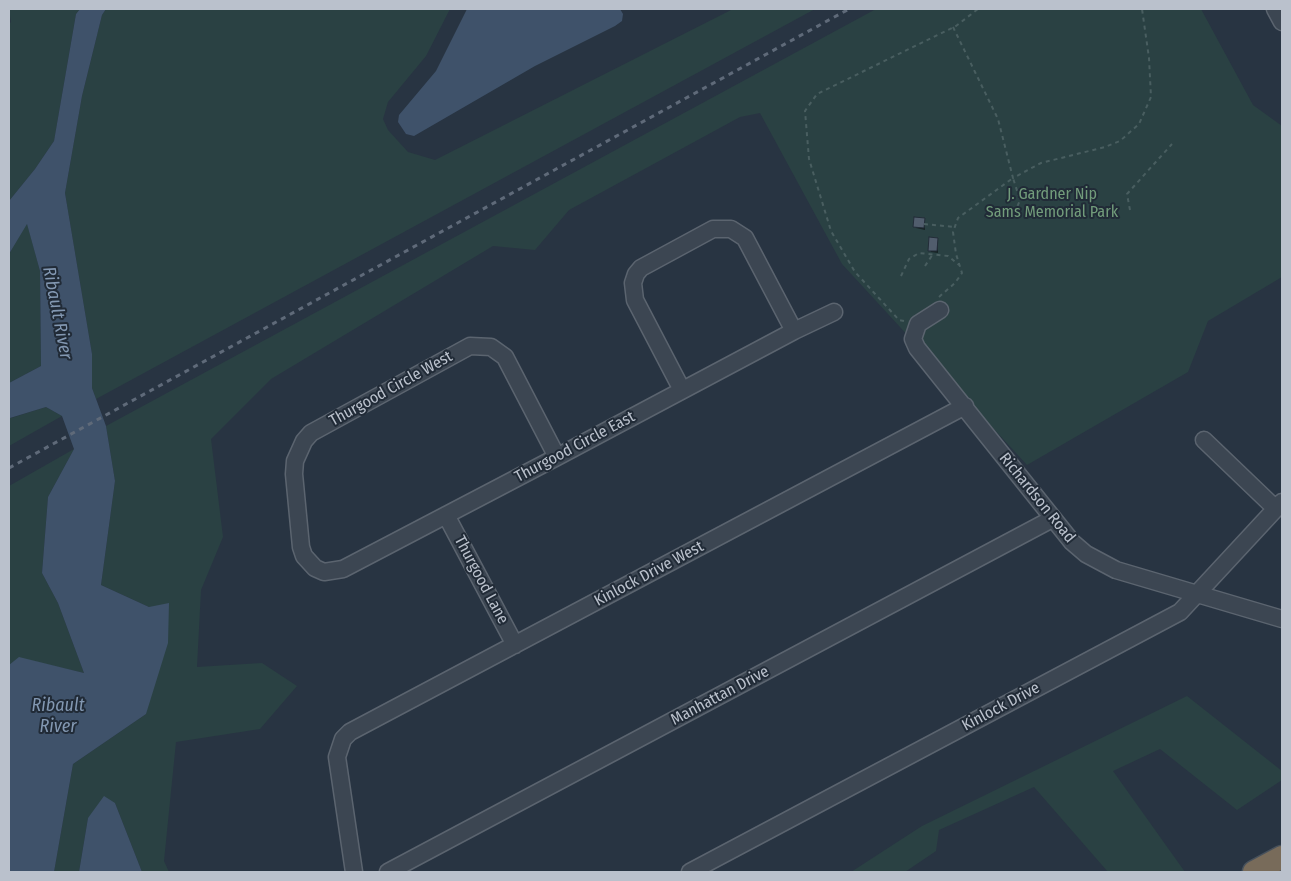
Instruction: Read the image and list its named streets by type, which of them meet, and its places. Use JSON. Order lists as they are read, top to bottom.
{
  "streets": {
    "street": [
      "Thurgood Circle West",
      "Thurgood Circle East",
      "Richardson Road",
      "Kinlock Drive West",
      "Thurgood Lane",
      "Manhattan Drive",
      "Kinlock Drive"
    ]
  },
  "crossings": [
    ["Thurgood Circle West", "Thurgood Circle East"],
    ["Thurgood Circle East", "Thurgood Lane"],
    ["Richardson Road", "Kinlock Drive West"],
    ["Richardson Road", "Manhattan Drive"],
    ["Richardson Road", "Kinlock Drive"],
    ["Kinlock Drive West", "Thurgood Lane"]
  ],
  "water": ["Ribault River"],
  "parks": ["J. Gardner Nip Sams Memorial Park"]
}
